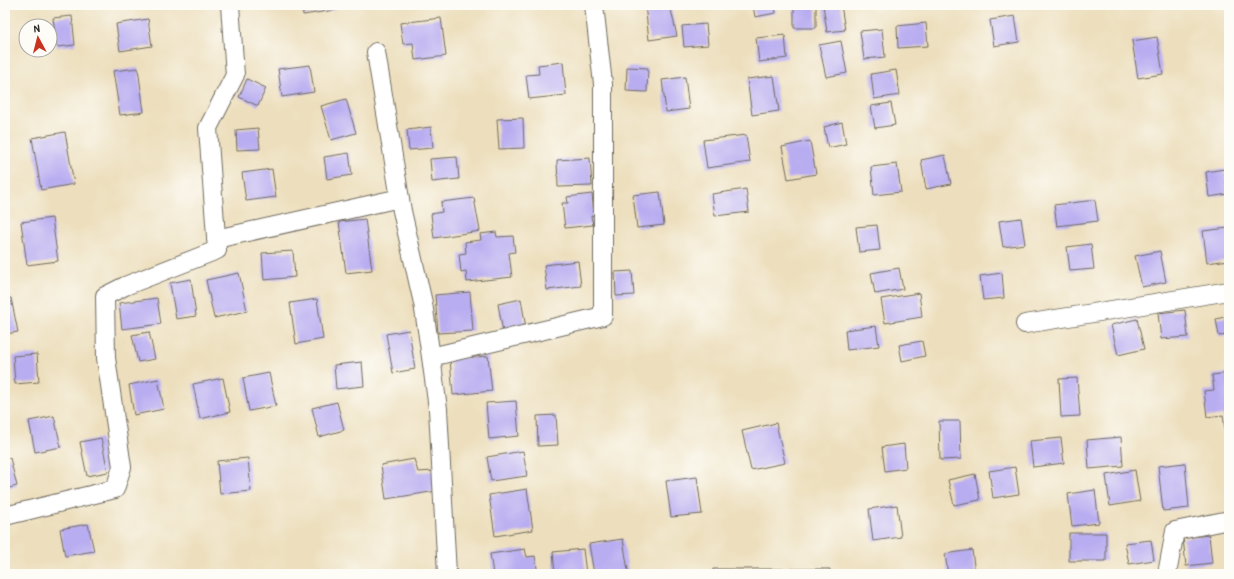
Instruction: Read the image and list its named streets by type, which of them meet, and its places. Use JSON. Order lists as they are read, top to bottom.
{
  "north": "top"
}
